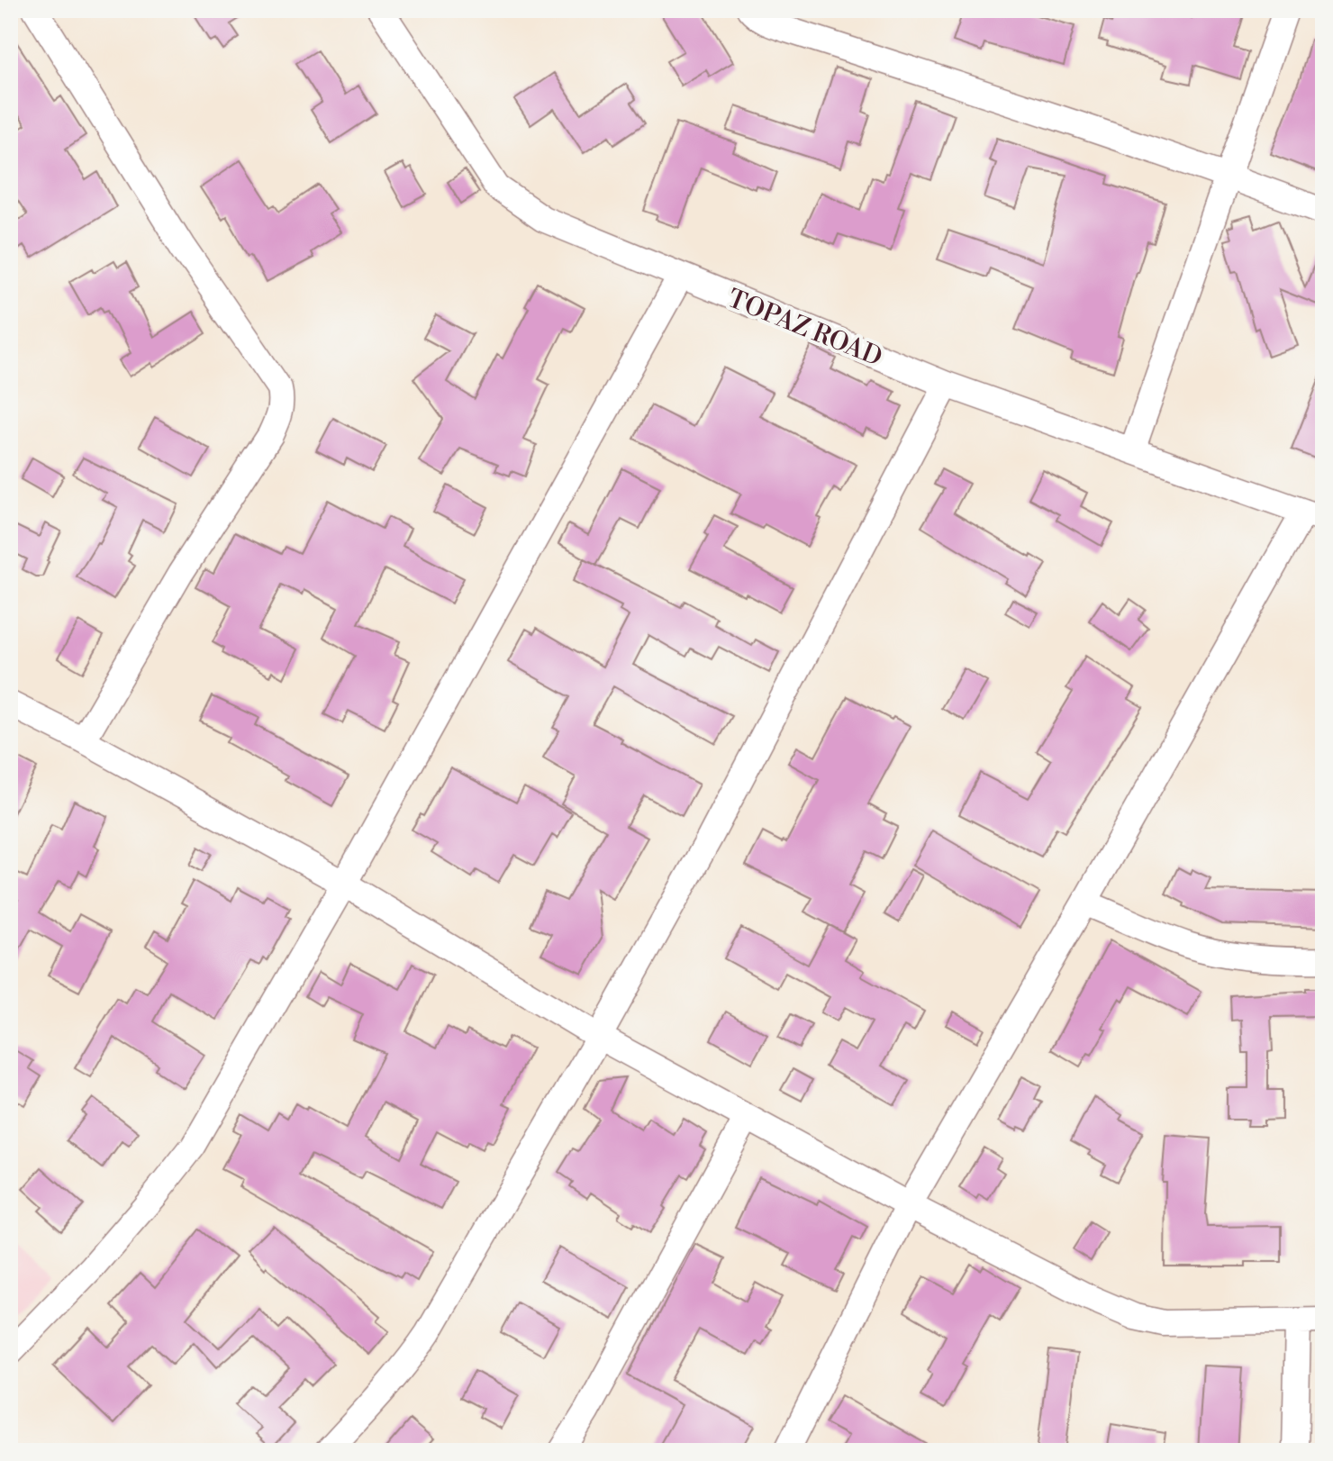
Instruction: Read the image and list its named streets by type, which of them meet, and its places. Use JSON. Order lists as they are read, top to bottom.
{
  "streets": {
    "street": ["TOPAZ ROAD"]
  }
}
